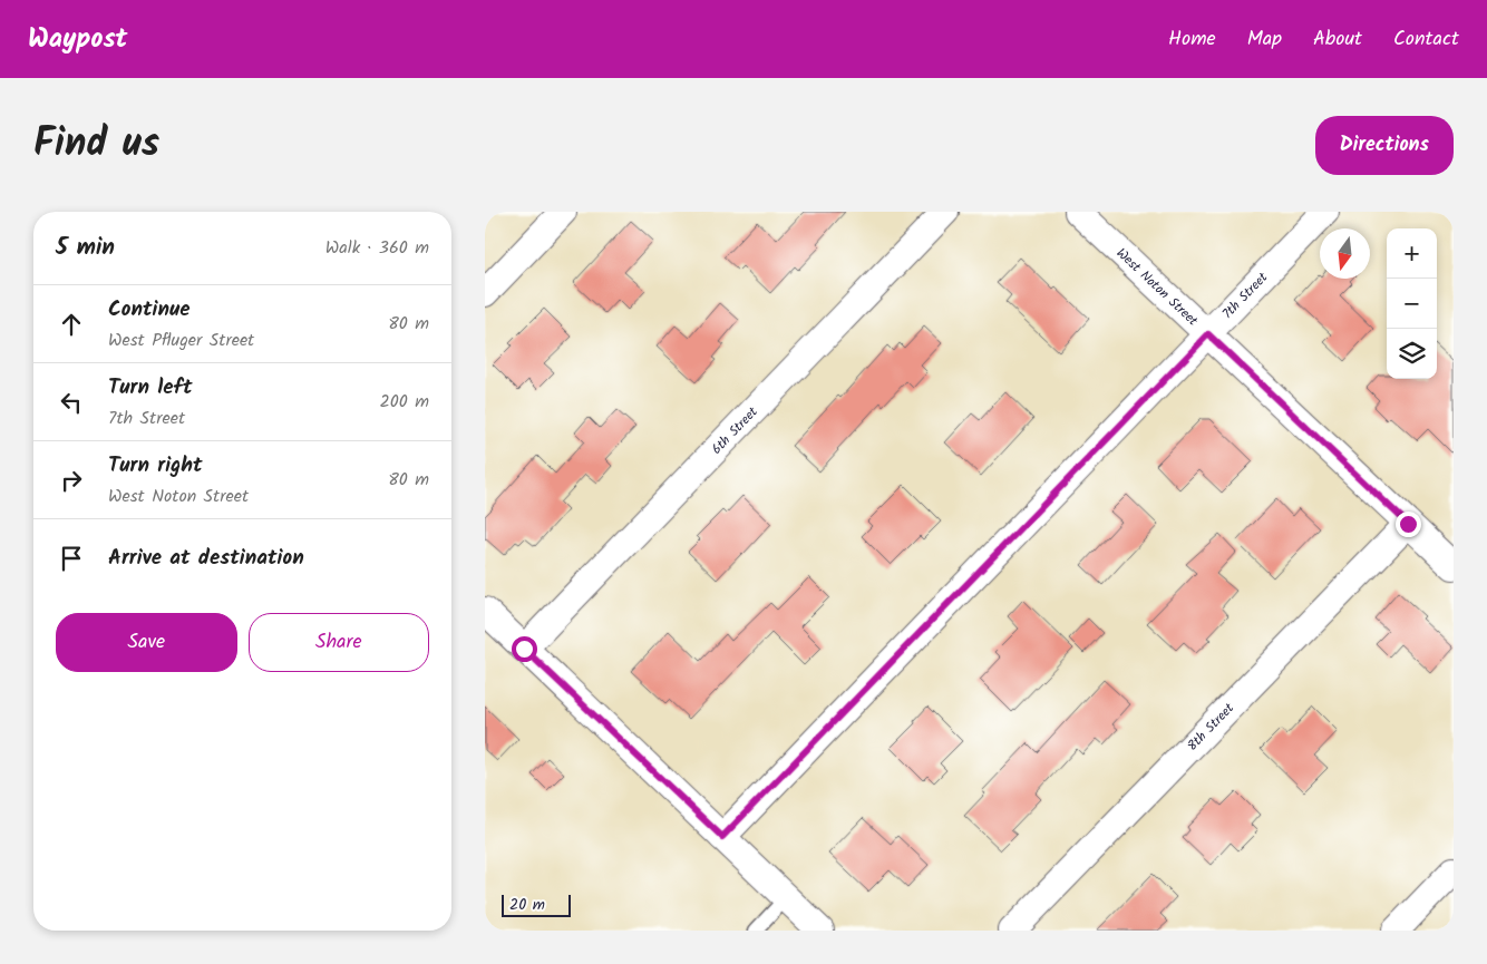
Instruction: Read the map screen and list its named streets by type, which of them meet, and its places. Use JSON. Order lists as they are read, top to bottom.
{
  "streets": {
    "street": [
      "West Noton Street",
      "7th Street",
      "6th Street",
      "8th Street"
    ]
  },
  "crossings": [
    ["West Noton Street", "7th Street"],
    ["West Noton Street", "8th Street"]
  ],
  "scale_bar": "20 m",
  "north": "bottom",
  "page": {
    "header": "Waypost",
    "nav": [
      "Home",
      "Map",
      "About",
      "Contact"
    ],
    "title": "Find us",
    "buttons": [
      "Directions",
      ["Save", "Share"]
    ],
    "heading": ["5 min", "Walk · 360 m"],
    "map_buttons": ["+", "−"],
    "list": [
      ["Continue", "West Pfluger Street", "80 m"],
      ["Turn left", "7th Street", "200 m"],
      ["Turn right", "West Noton Street", "80 m"],
      "Arrive at destination"
    ],
    "scale": "20 m"
  }
}
